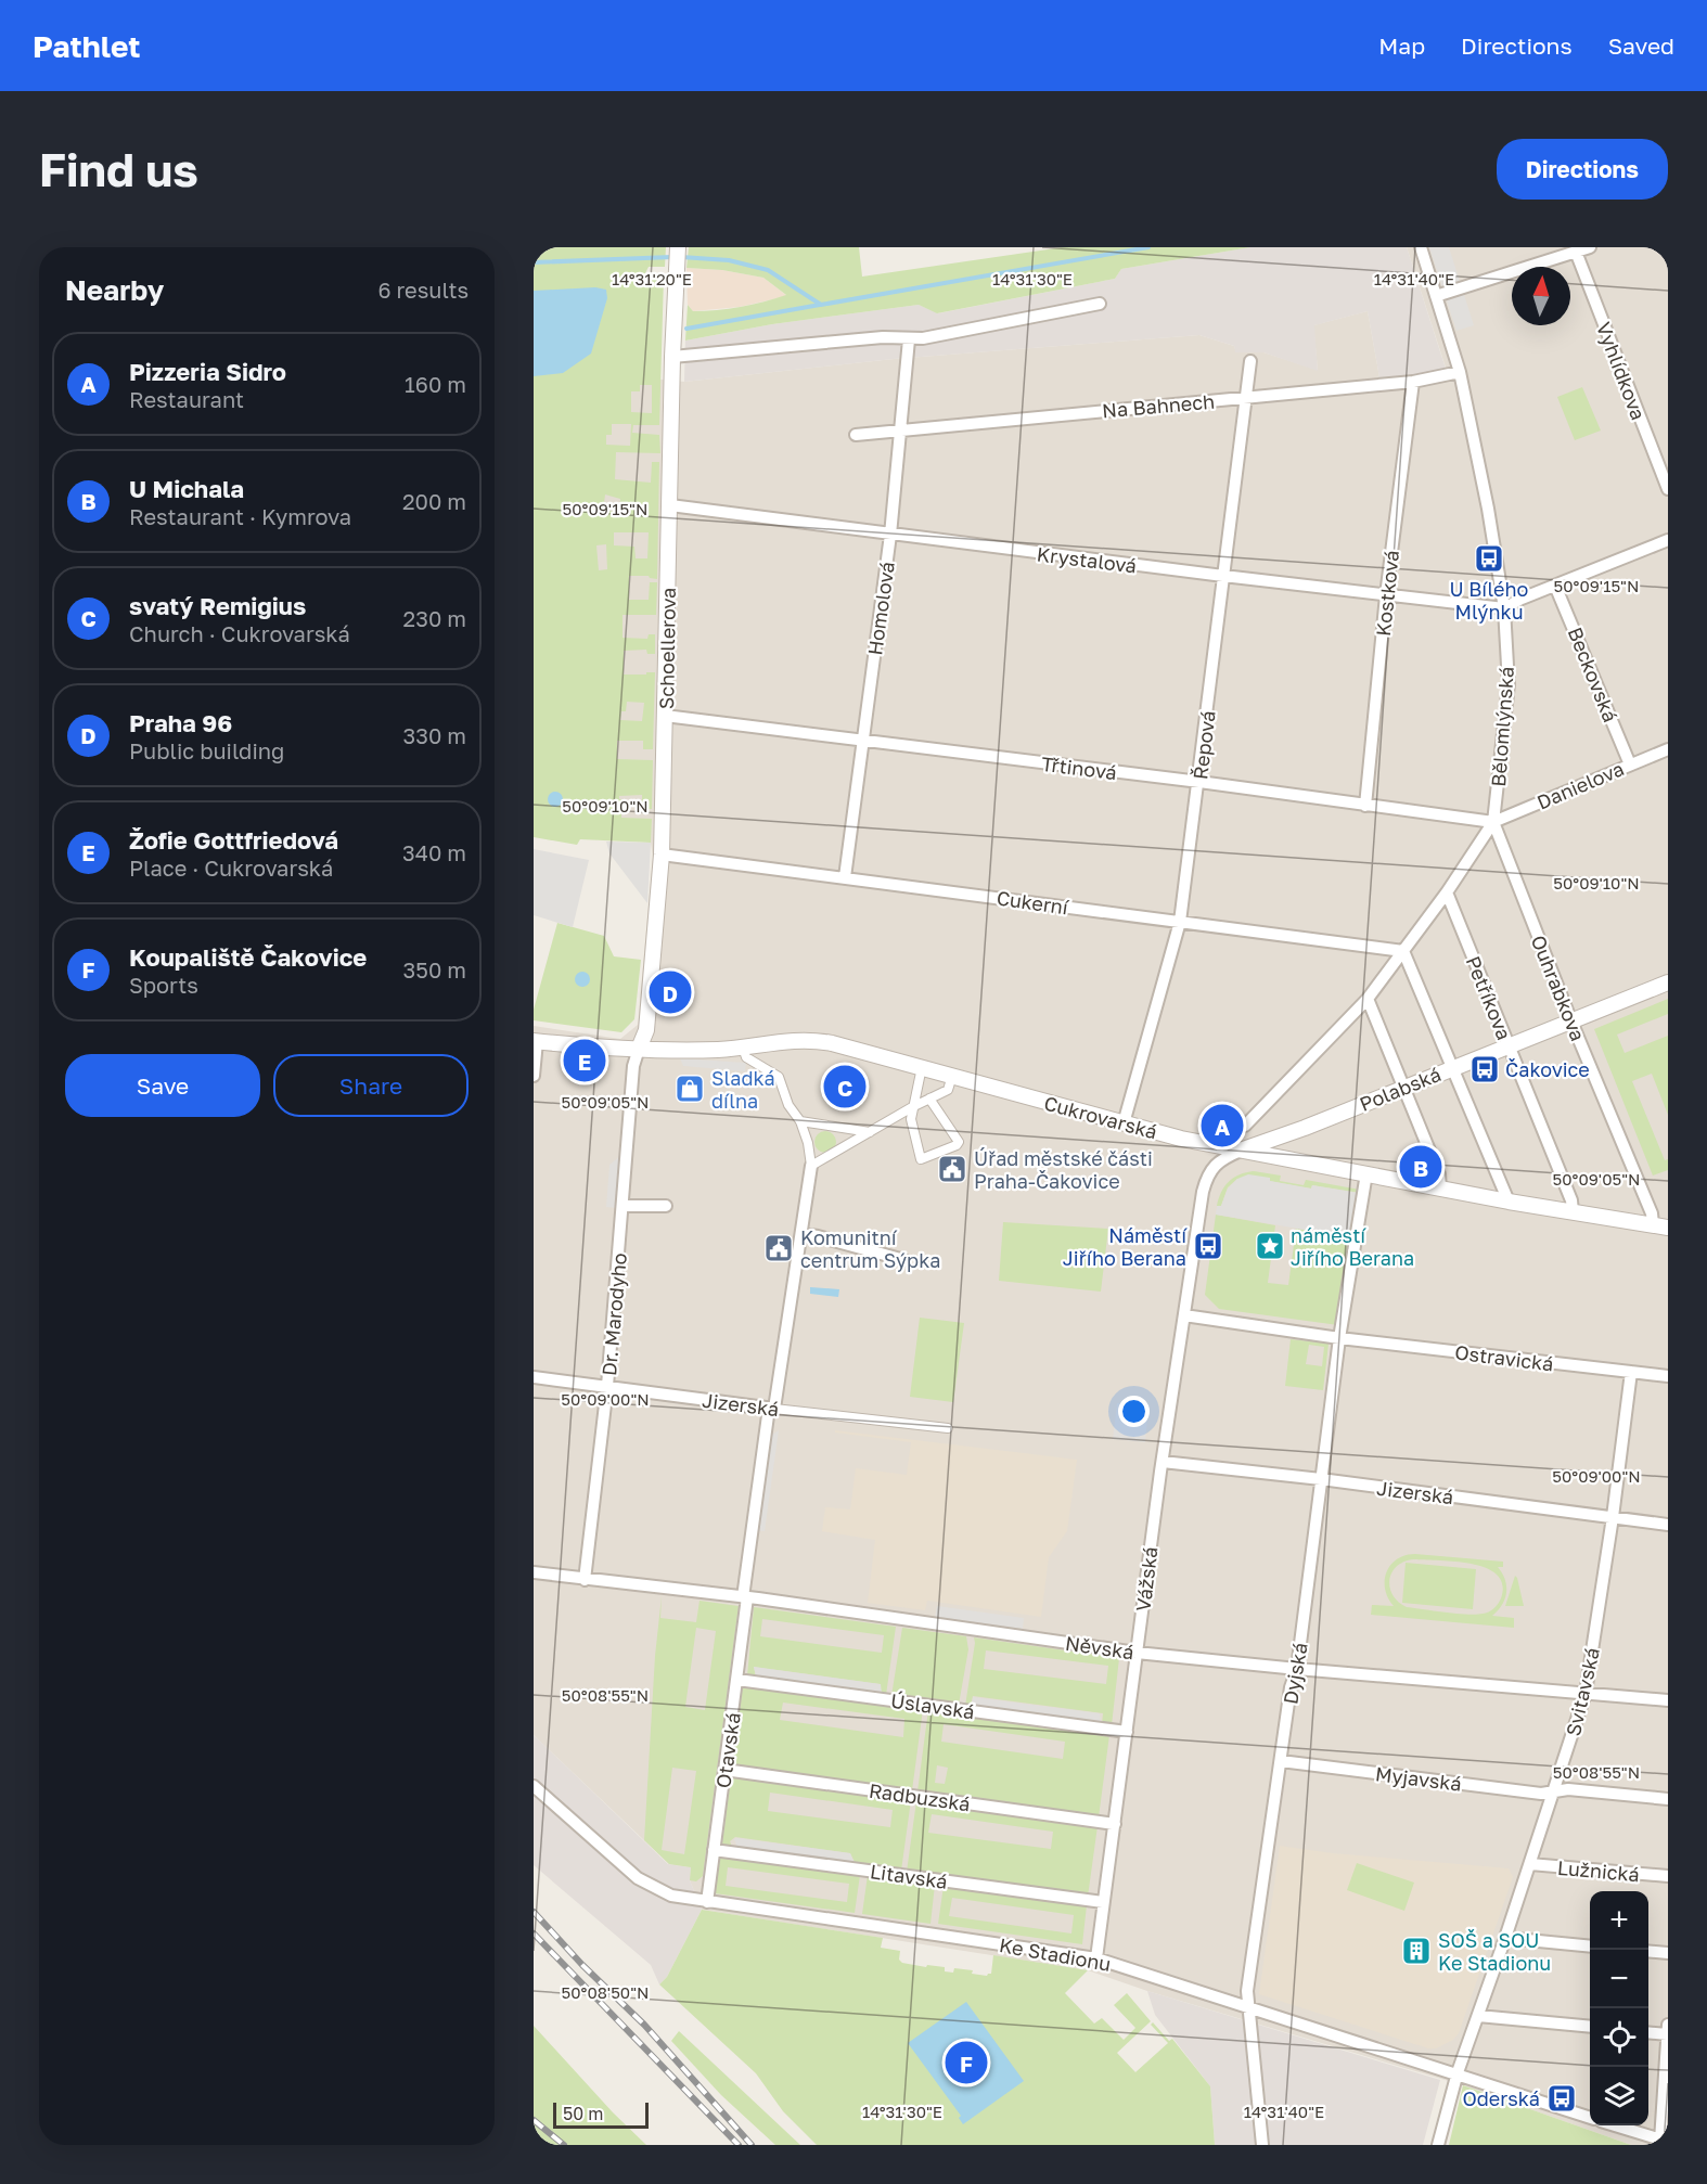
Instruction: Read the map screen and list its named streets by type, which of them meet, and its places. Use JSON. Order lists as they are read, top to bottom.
{
  "streets": {
    "street": [
      "Vyhlídkova",
      "Na Bahnech",
      "Krystalová",
      "Kostková",
      "Homolová",
      "Schoellerova",
      "Beckovská",
      "Bělomlýnská",
      "Řepová",
      "Třtinová",
      "Danielova",
      "Cukerní",
      "Ouhrabkova",
      "Petříkova",
      "Polabská",
      "Cukrovarská",
      "Dr. Marodyho",
      "Ostravická",
      "Jizerská",
      "Vážská",
      "Něvská",
      "Dyjská",
      "Svitavská",
      "Úslavská",
      "Otavská",
      "Myjavská",
      "Radbuzská",
      "Lužnická",
      "Litavská",
      "Ke Stadionu"
    ]
  },
  "crossings": [
    ["Na Bahnech", "Kostková"],
    ["Na Bahnech", "Homolová"],
    ["Na Bahnech", "Bělomlýnská"],
    ["Na Bahnech", "Řepová"],
    ["Krystalová", "Kostková"],
    ["Krystalová", "Homolová"],
    ["Krystalová", "Schoellerova"],
    ["Krystalová", "Bělomlýnská"],
    ["Krystalová", "Řepová"],
    ["Kostková", "Třtinová"],
    ["Homolová", "Třtinová"],
    ["Homolová", "Cukerní"],
    ["Schoellerova", "Třtinová"],
    ["Schoellerova", "Cukerní"],
    ["Schoellerova", "Cukrovarská"],
    ["Schoellerova", "Dr. Marodyho"],
    ["Beckovská", "Danielova"],
    ["Bělomlýnská", "Třtinová"],
    ["Bělomlýnská", "Danielova"],
    ["Bělomlýnská", "Cukerní"],
    ["Bělomlýnská", "Ouhrabkova"],
    ["Bělomlýnská", "Petříkova"],
    ["Řepová", "Třtinová"],
    ["Řepová", "Cukerní"],
    ["Řepová", "Cukrovarská"],
    ["Třtinová", "Danielova"],
    ["Třtinová", "Ouhrabkova"],
    ["Danielova", "Ouhrabkova"],
    ["Ouhrabkova", "Polabská"],
    ["Ouhrabkova", "Cukrovarská"],
    ["Petříkova", "Polabská"],
    ["Petříkova", "Cukrovarská"],
    ["Polabská", "Cukrovarská"],
    ["Cukrovarská", "Dr. Marodyho"],
    ["Dr. Marodyho", "Jizerská"],
    ["Dr. Marodyho", "Něvská"],
    ["Ostravická", "Dyjská"],
    ["Ostravická", "Svitavská"],
    ["Jizerská", "Vážská"],
    ["Jizerská", "Dyjská"],
    ["Jizerská", "Svitavská"],
    ["Jizerská", "Otavská"],
    ["Vážská", "Něvská"],
    ["Vážská", "Úslavská"],
    ["Vážská", "Radbuzská"],
    ["Vážská", "Litavská"],
    ["Vážská", "Ke Stadionu"],
    ["Něvská", "Dyjská"],
    ["Něvská", "Svitavská"],
    ["Něvská", "Otavská"],
    ["Dyjská", "Myjavská"],
    ["Dyjská", "Ke Stadionu"],
    ["Svitavská", "Myjavská"],
    ["Svitavská", "Lužnická"],
    ["Svitavská", "Ke Stadionu"],
    ["Úslavská", "Otavská"],
    ["Otavská", "Radbuzská"],
    ["Otavská", "Litavská"],
    ["Otavská", "Ke Stadionu"]
  ],
  "places": {
    "bus stop": [
      "U Bílého Mlýnku",
      "Čakovice",
      "Náměstí Jiřího Berana",
      "Oderská"
    ],
    "shop": ["Sladká dílna"],
    "public building": ["Úřad městské části Praha-Čakovice", "Komunitní centrum Sýpka"],
    "place": ["náměstí Jiřího Berana"],
    "building": ["SOŠ a SOU Ke Stadionu"]
  },
  "scale_bar": "50 m",
  "north": "top",
  "page": {
    "header": "Pathlet",
    "nav": ["Map", "Directions", "Saved"],
    "buttons": [
      "Directions",
      ["Save", "Share"]
    ],
    "title": "Find us",
    "heading": ["Nearby", "6 results"],
    "list": [
      {
        "mark": "A",
        "name": "Pizzeria Sidro",
        "note": "Restaurant",
        "value": "160 m"
      },
      {
        "mark": "B",
        "name": "U Michala",
        "note": "Restaurant · Kymrova",
        "value": "200 m"
      },
      {
        "mark": "C",
        "name": "svatý Remigius",
        "note": "Church · Cukrovarská",
        "value": "230 m"
      },
      {
        "mark": "D",
        "name": "Praha 96",
        "note": "Public building",
        "value": "330 m"
      },
      {
        "mark": "E",
        "name": "Žofie Gottfriedová",
        "note": "Place · Cukrovarská",
        "value": "340 m"
      },
      {
        "mark": "F",
        "name": "Koupaliště Čakovice",
        "note": "Sports",
        "value": "350 m"
      }
    ],
    "pins": [
      "D",
      "E",
      "C",
      "A",
      "B",
      "F"
    ],
    "map_buttons": ["+", "−"],
    "scale": "50 m"
  },
  "coordinates": [
    "14°31'20\"E",
    "14°31'30\"E",
    "14°31'40\"E",
    "50°09'15\"N",
    "50°09'10\"N",
    "50°09'05\"N",
    "50°09'00\"N",
    "50°08'55\"N",
    "50°08'50\"N"
  ]
}
